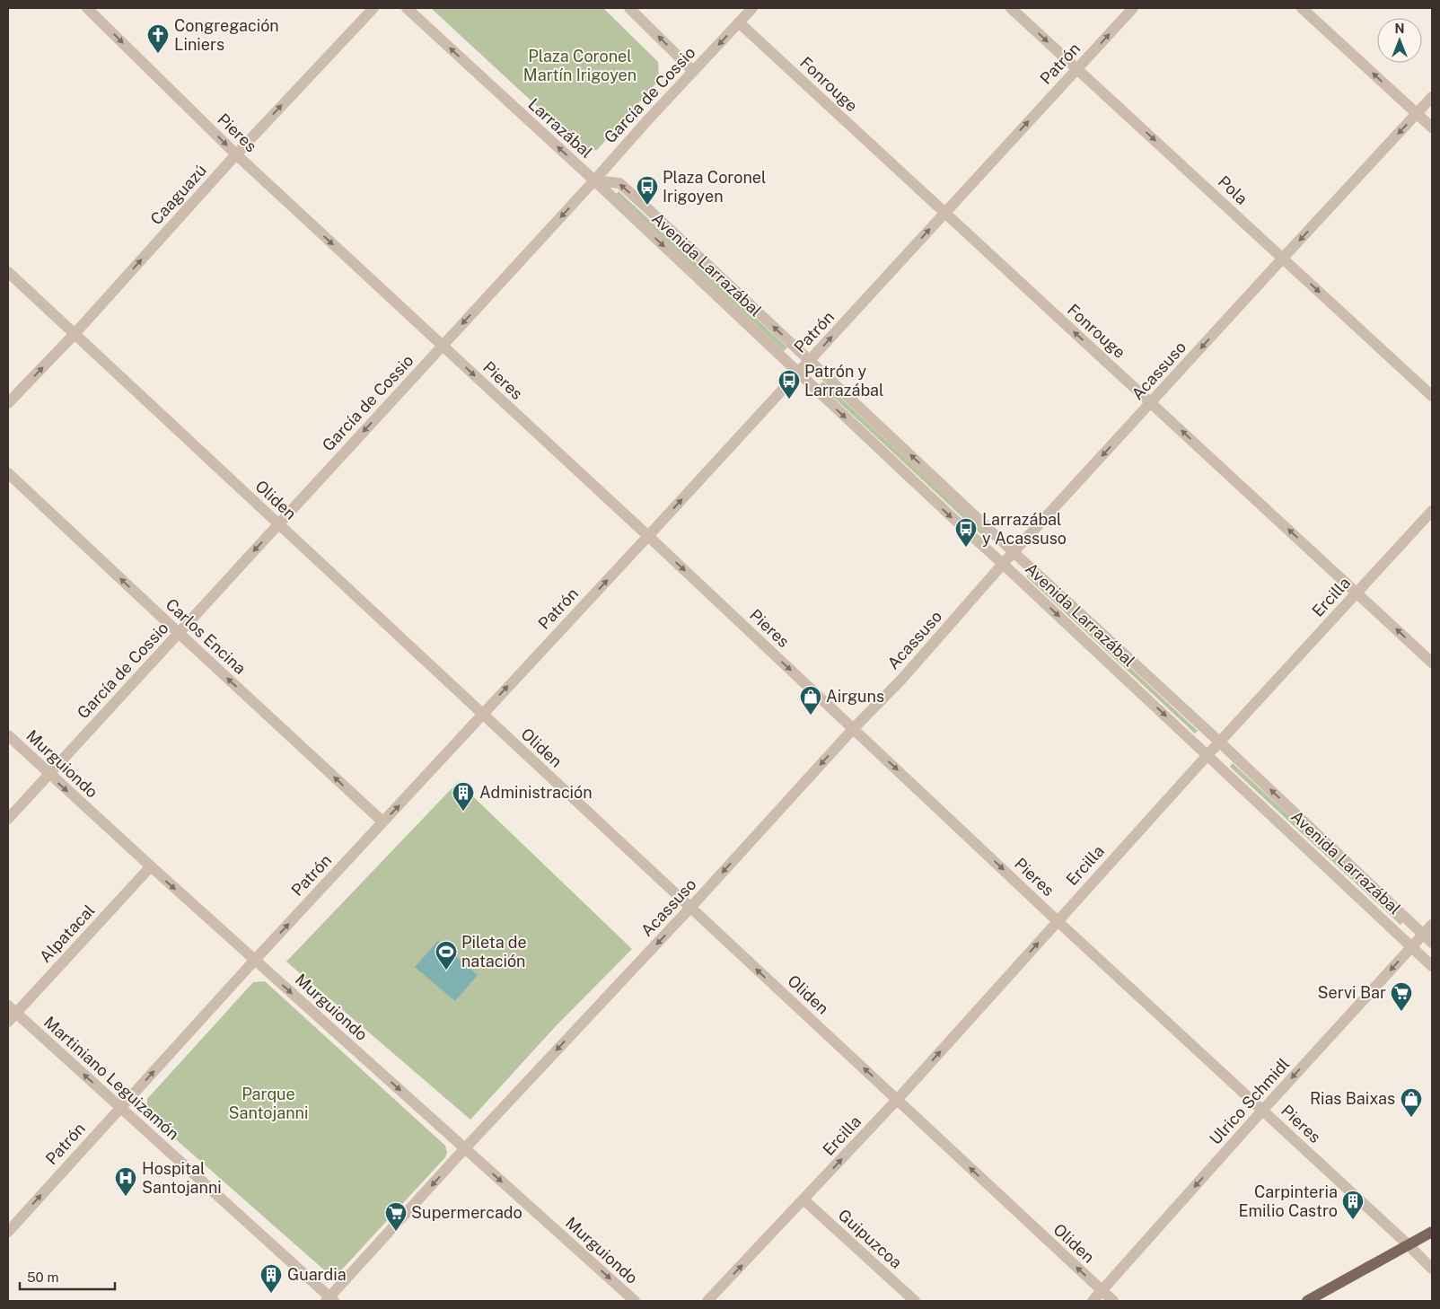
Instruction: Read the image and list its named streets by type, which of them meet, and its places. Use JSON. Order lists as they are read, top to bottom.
{
  "streets": {
    "street": [
      "Patrón",
      "Fonrouge",
      "García de Cossio",
      "Larrazábal",
      "Pieres",
      "Pola",
      "Caaguazú",
      "Avenida Larrazábal",
      "Acassuso",
      "Oliden",
      "Ercilla",
      "Carlos Encina",
      "Murguiondo",
      "Alpatacal",
      "Martiniano Leguizamón",
      "Ulrico Schmidl",
      "Guipuzcoa"
    ]
  },
  "crossings": [
    ["Patrón", "Fonrouge"],
    ["Patrón", "Pieres"],
    ["Patrón", "Pola"],
    ["Patrón", "Avenida Larrazábal"],
    ["Patrón", "Oliden"],
    ["Patrón", "Carlos Encina"],
    ["Patrón", "Murguiondo"],
    ["Patrón", "Martiniano Leguizamón"],
    ["Fonrouge", "García de Cossio"],
    ["Fonrouge", "Acassuso"],
    ["Fonrouge", "Ercilla"],
    ["García de Cossio", "Larrazábal"],
    ["García de Cossio", "Pieres"],
    ["García de Cossio", "Avenida Larrazábal"],
    ["García de Cossio", "Oliden"],
    ["García de Cossio", "Carlos Encina"],
    ["García de Cossio", "Murguiondo"],
    ["Larrazábal", "Avenida Larrazábal"],
    ["Pieres", "Caaguazú"],
    ["Pieres", "Acassuso"],
    ["Pieres", "Ercilla"],
    ["Pieres", "Ulrico Schmidl"],
    ["Pola", "Acassuso"],
    ["Caaguazú", "Oliden"],
    ["Avenida Larrazábal", "Acassuso"],
    ["Avenida Larrazábal", "Ercilla"],
    ["Avenida Larrazábal", "Ulrico Schmidl"],
    ["Acassuso", "Oliden"],
    ["Acassuso", "Murguiondo"],
    ["Acassuso", "Martiniano Leguizamón"],
    ["Oliden", "Ercilla"],
    ["Oliden", "Ulrico Schmidl"],
    ["Ercilla", "Guipuzcoa"],
    ["Murguiondo", "Alpatacal"],
    ["Alpatacal", "Martiniano Leguizamón"]
  ],
  "one_way": [
    "Patrón",
    "Fonrouge",
    "García de Cossio",
    "Larrazábal",
    "Pieres",
    "Pola",
    "Caaguazú",
    "Acassuso",
    "Oliden",
    "Ercilla",
    "Carlos Encina",
    "Murguiondo",
    "Ulrico Schmidl"
  ],
  "parks": ["Plaza Coronel Martín Irigoyen", "Parque Santojanni"],
  "places": {
    "church": ["Congregación Liniers"],
    "bus stop": ["Plaza Coronel Irigoyen", "Patrón y Larrazábal", "Larrazábal y Acassuso"],
    "shop": ["Airguns", "Rias Baixas"],
    "building": ["Administración", "Carpinteria Emilio Castro", "Guardia"],
    "sports": ["Pileta de natación"],
    "supermarket": ["Servi Bar", "Supermercado"],
    "hospital": ["Hospital Santojanni"]
  },
  "scale_bar": "50 m",
  "north": "top"
}
